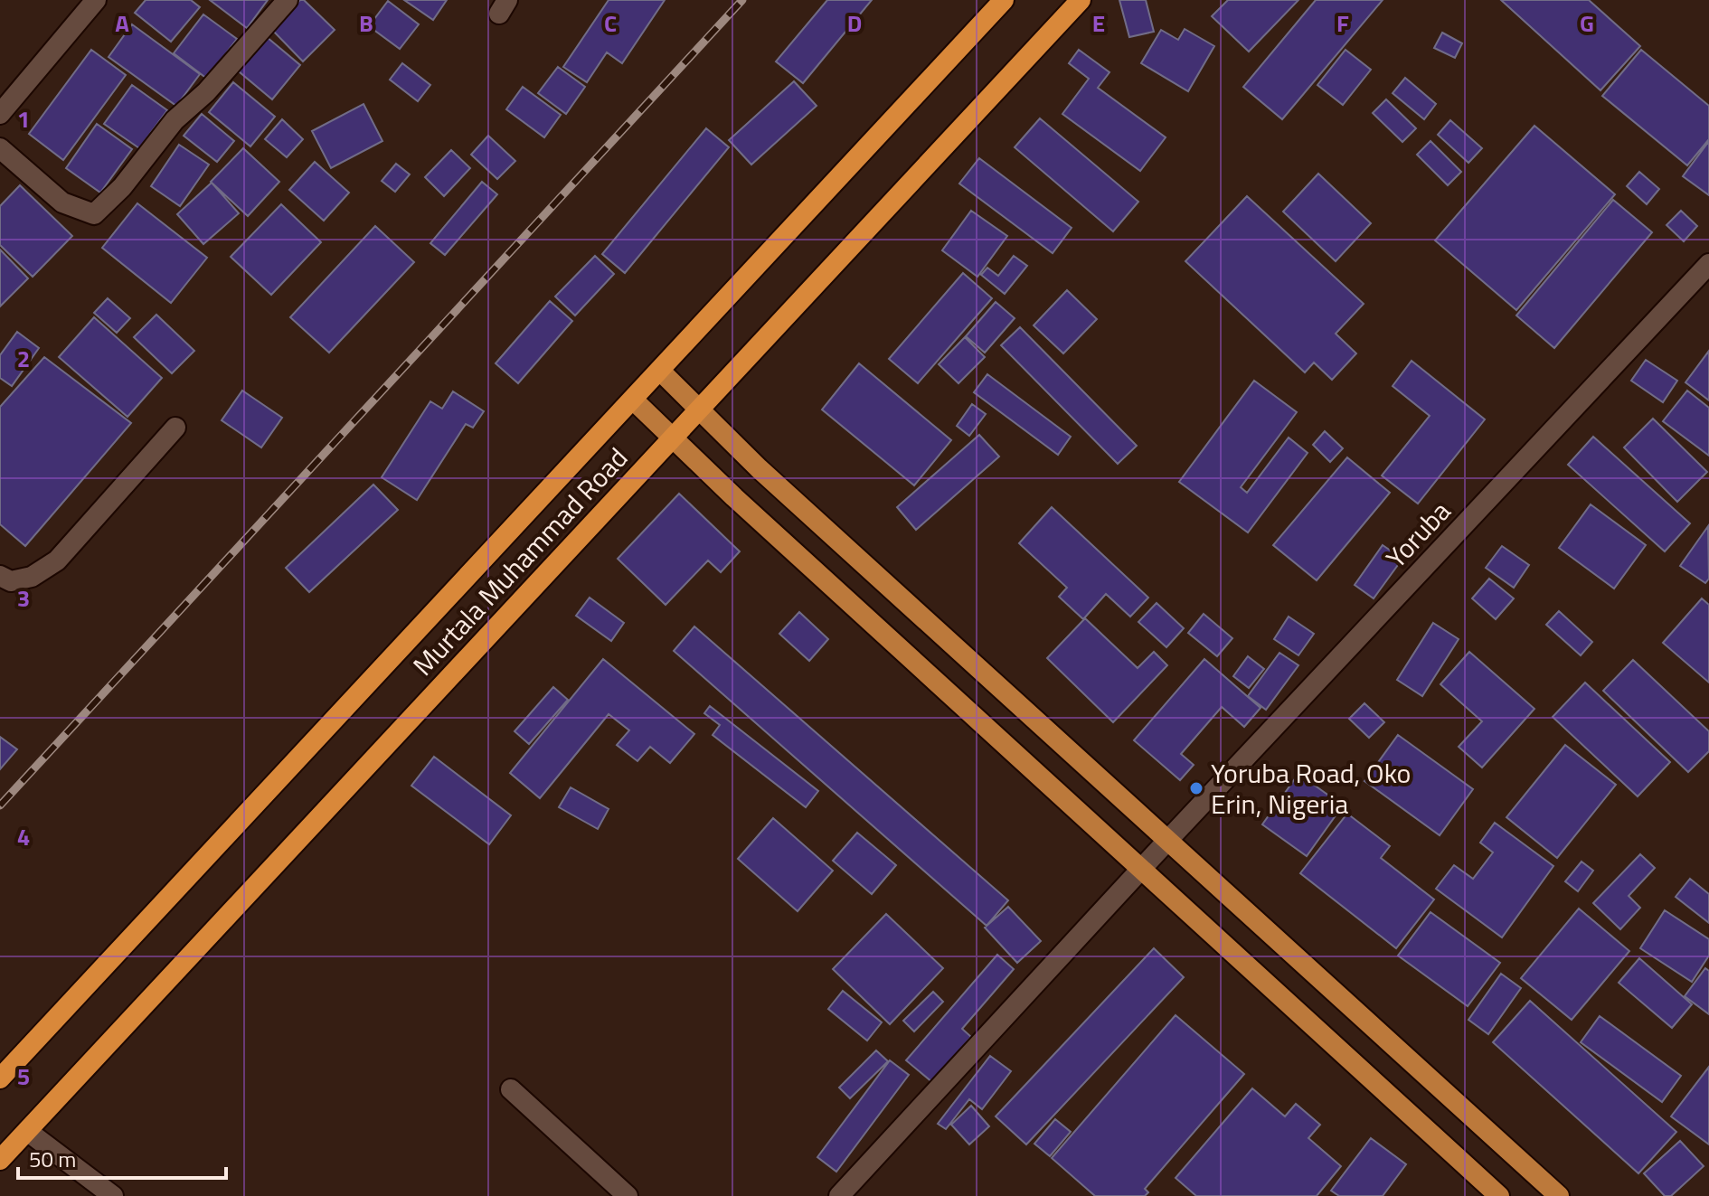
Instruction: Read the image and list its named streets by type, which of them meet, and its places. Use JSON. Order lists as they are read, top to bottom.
{
  "streets": {
    "highway": ["Murtala Muhammad Road"],
    "street": ["Yoruba"]
  },
  "places": ["Yoruba Road, Oko Erin, Nigeria"],
  "scale_bar": "50 m",
  "grid": {
    "columns": [
      "A",
      "B",
      "C",
      "D",
      "E",
      "F",
      "G"
    ],
    "rows": [
      "1",
      "2",
      "3",
      "4",
      "5"
    ]
  }
}
